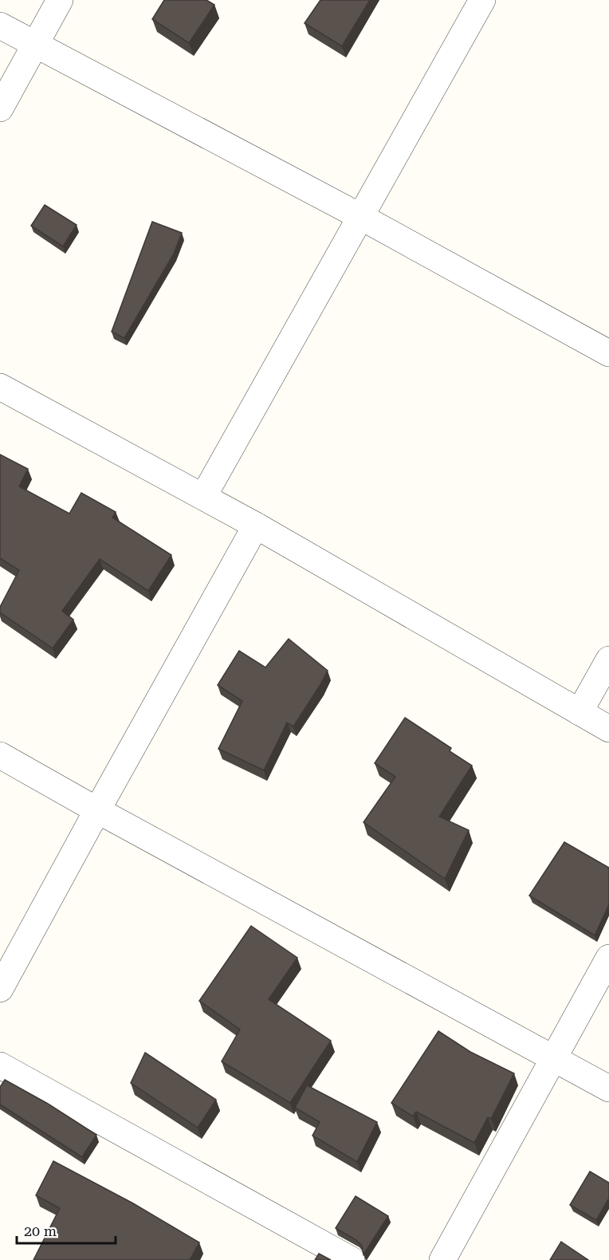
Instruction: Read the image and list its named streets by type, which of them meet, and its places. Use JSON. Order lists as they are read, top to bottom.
{
  "scale_bar": "20 m"
}
